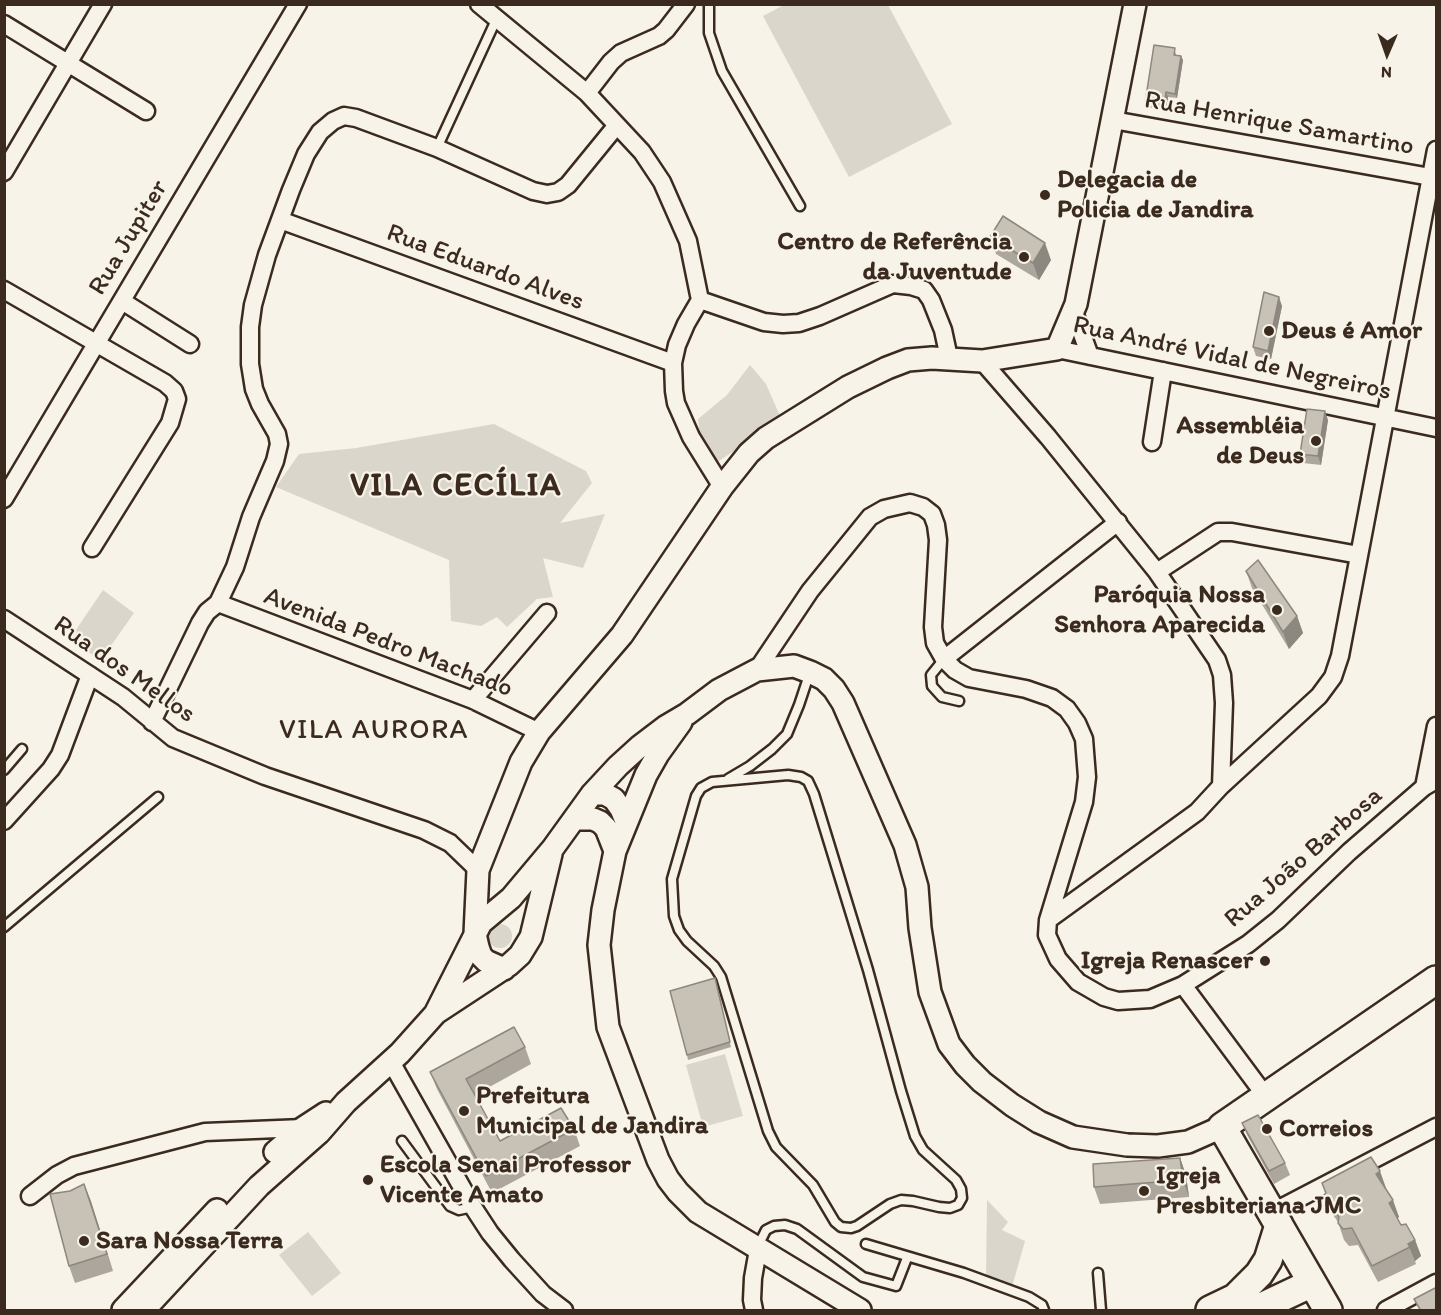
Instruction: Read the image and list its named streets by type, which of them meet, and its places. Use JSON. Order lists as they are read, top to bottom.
{
  "streets": {
    "street": [
      "Rua Henrique Samartino",
      "Rua Jupiter",
      "Rua Eduardo Alves",
      "Rua André Vidal de Negreiros",
      "Avenida Pedro Machado",
      "Rua dos Mellos",
      "Rua João Barbosa"
    ]
  },
  "crossings": [
    ["Rua André Vidal de Negreiros", "Avenida Pedro Machado"],
    ["Rua André Vidal de Negreiros", "Rua dos Mellos"]
  ],
  "districts": ["VILA CECÍLIA", "VILA AURORA"],
  "places": [
    "Delegacia de Policia de Jandira",
    "Centro de Referência da Juventude",
    "Deus é Amor",
    "Assembléia de Deus",
    "Paróquia Nossa Senhora Aparecida",
    "Igreja Renascer",
    "Prefeitura Municipal de Jandira",
    "Correios",
    "Escola Senai Professor Vicente Amato",
    "Igreja Presbiteriana JMC",
    "Sara Nossa Terra"
  ],
  "north": "bottom"
}
